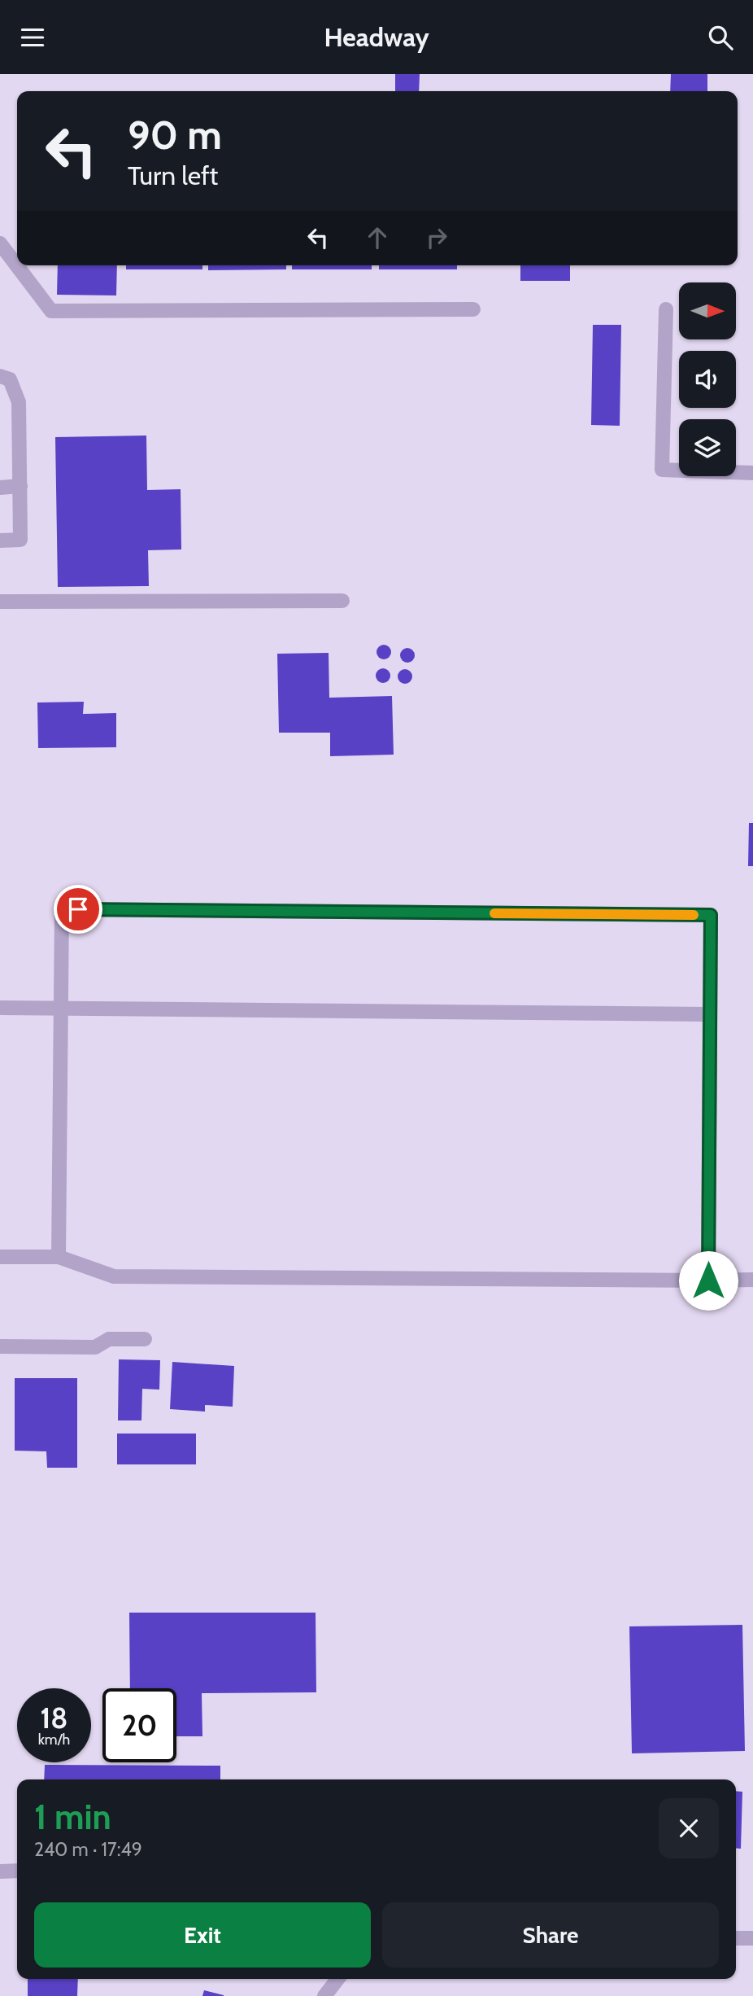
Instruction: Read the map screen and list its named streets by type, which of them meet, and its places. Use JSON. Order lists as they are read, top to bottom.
{
  "north": "right",
  "page": {
    "header": "Headway",
    "turn": ["90 m", "Turn left"],
    "speed": "18 km/h",
    "limit": "20",
    "heading": ["1 min", "240 m · 17:49"],
    "buttons": ["Exit", "Share"]
  }
}
